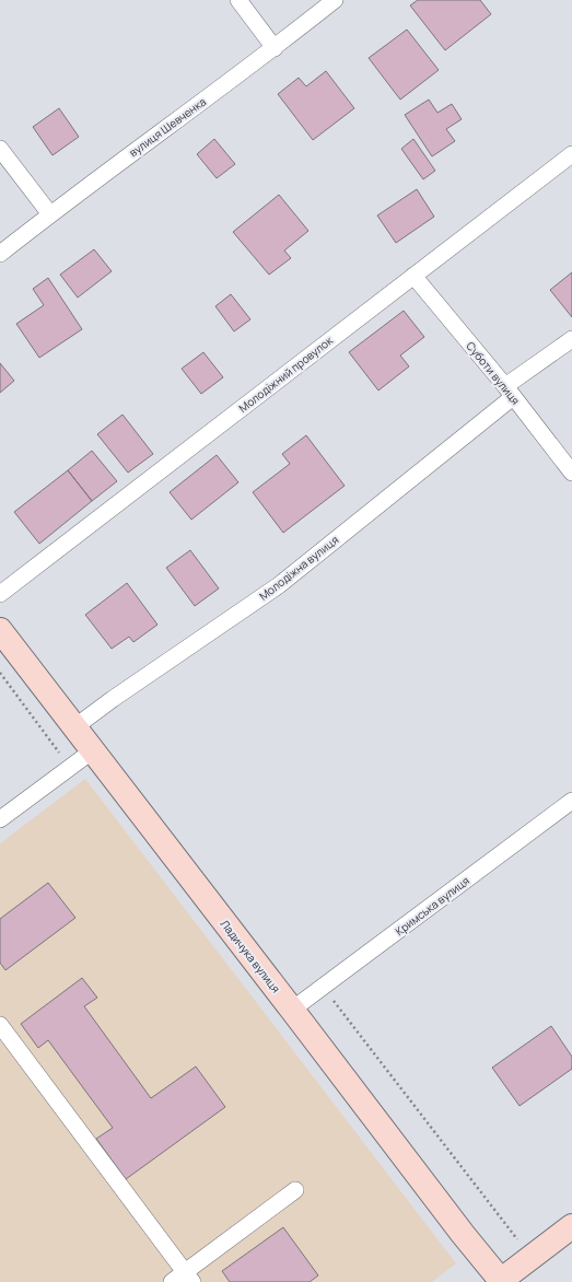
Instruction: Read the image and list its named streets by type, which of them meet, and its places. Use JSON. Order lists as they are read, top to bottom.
{
  "streets": {
    "street": [
      "вулиця Шевченка",
      "Суботи вулиця",
      "Молодіжний провулок",
      "Молодіжна вулиця",
      "Кримська вулиця",
      "Ладичука вулиця"
    ]
  },
  "crossings": [
    ["Суботи вулиця", "Молодіжний провулок"],
    ["Суботи вулиця", "Молодіжна вулиця"],
    ["Молодіжна вулиця", "Ладичука вулиця"],
    ["Кримська вулиця", "Ладичука вулиця"]
  ]
}
